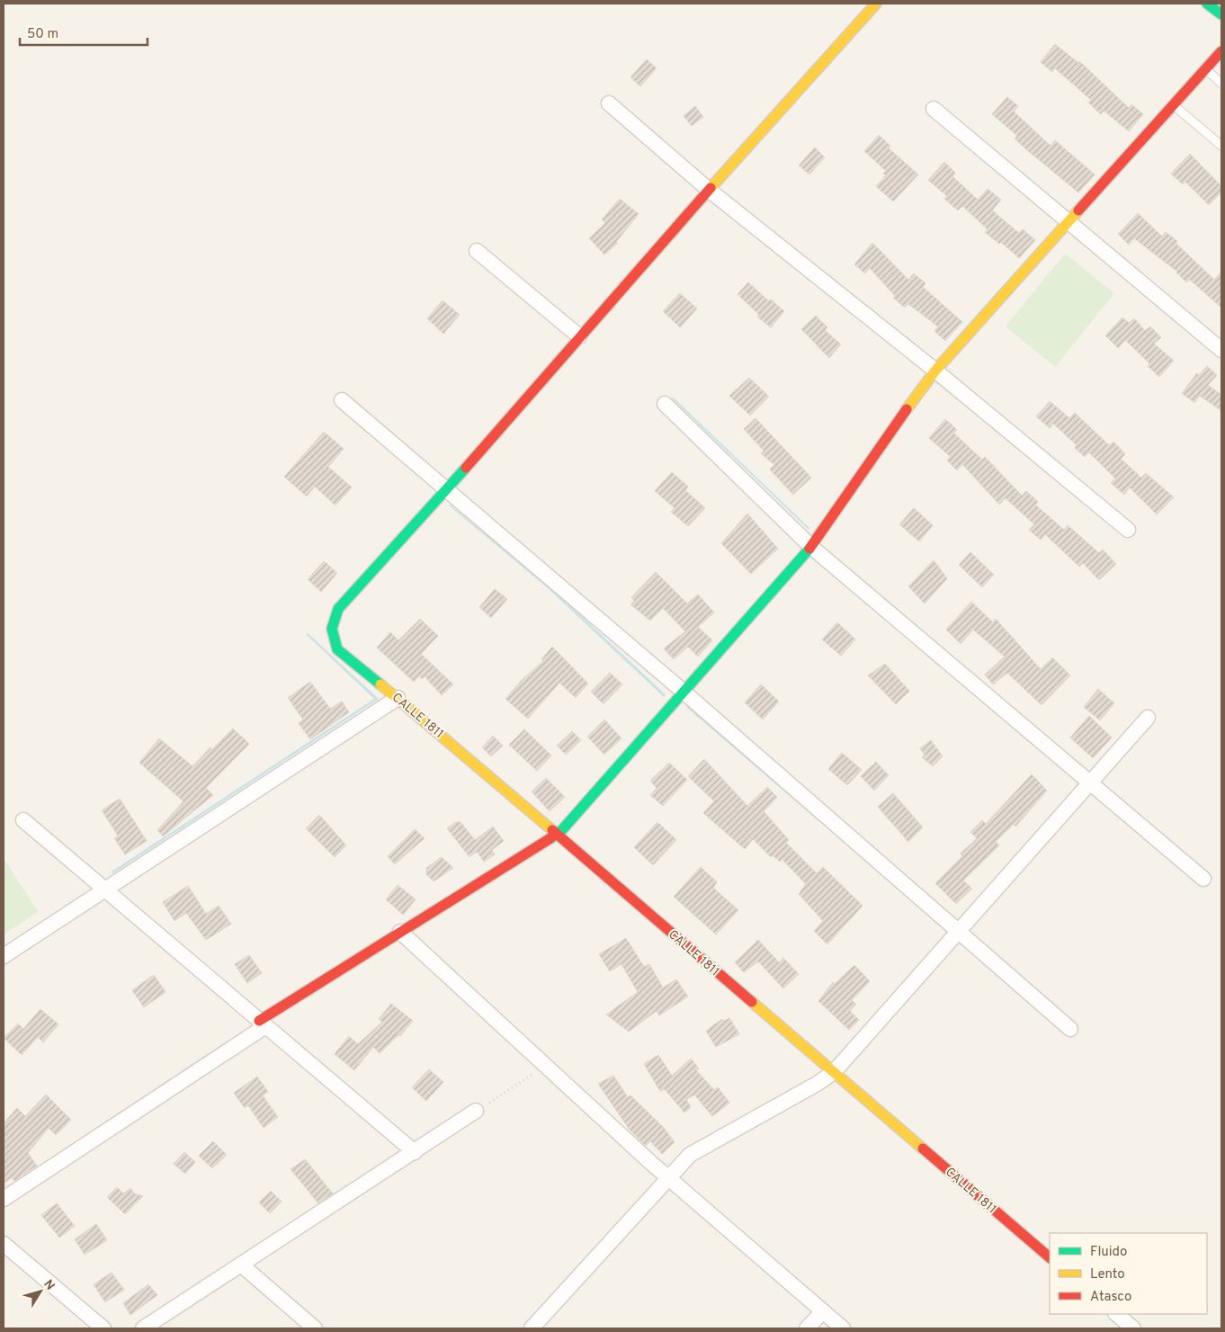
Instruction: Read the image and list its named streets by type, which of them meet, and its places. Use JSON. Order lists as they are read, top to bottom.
{
  "streets": {
    "main road": ["CALLE 1811"]
  },
  "legend": ["Fluido", "Lento", "Atasco"],
  "scale_bar": "50 m",
  "north": "top right"
}
